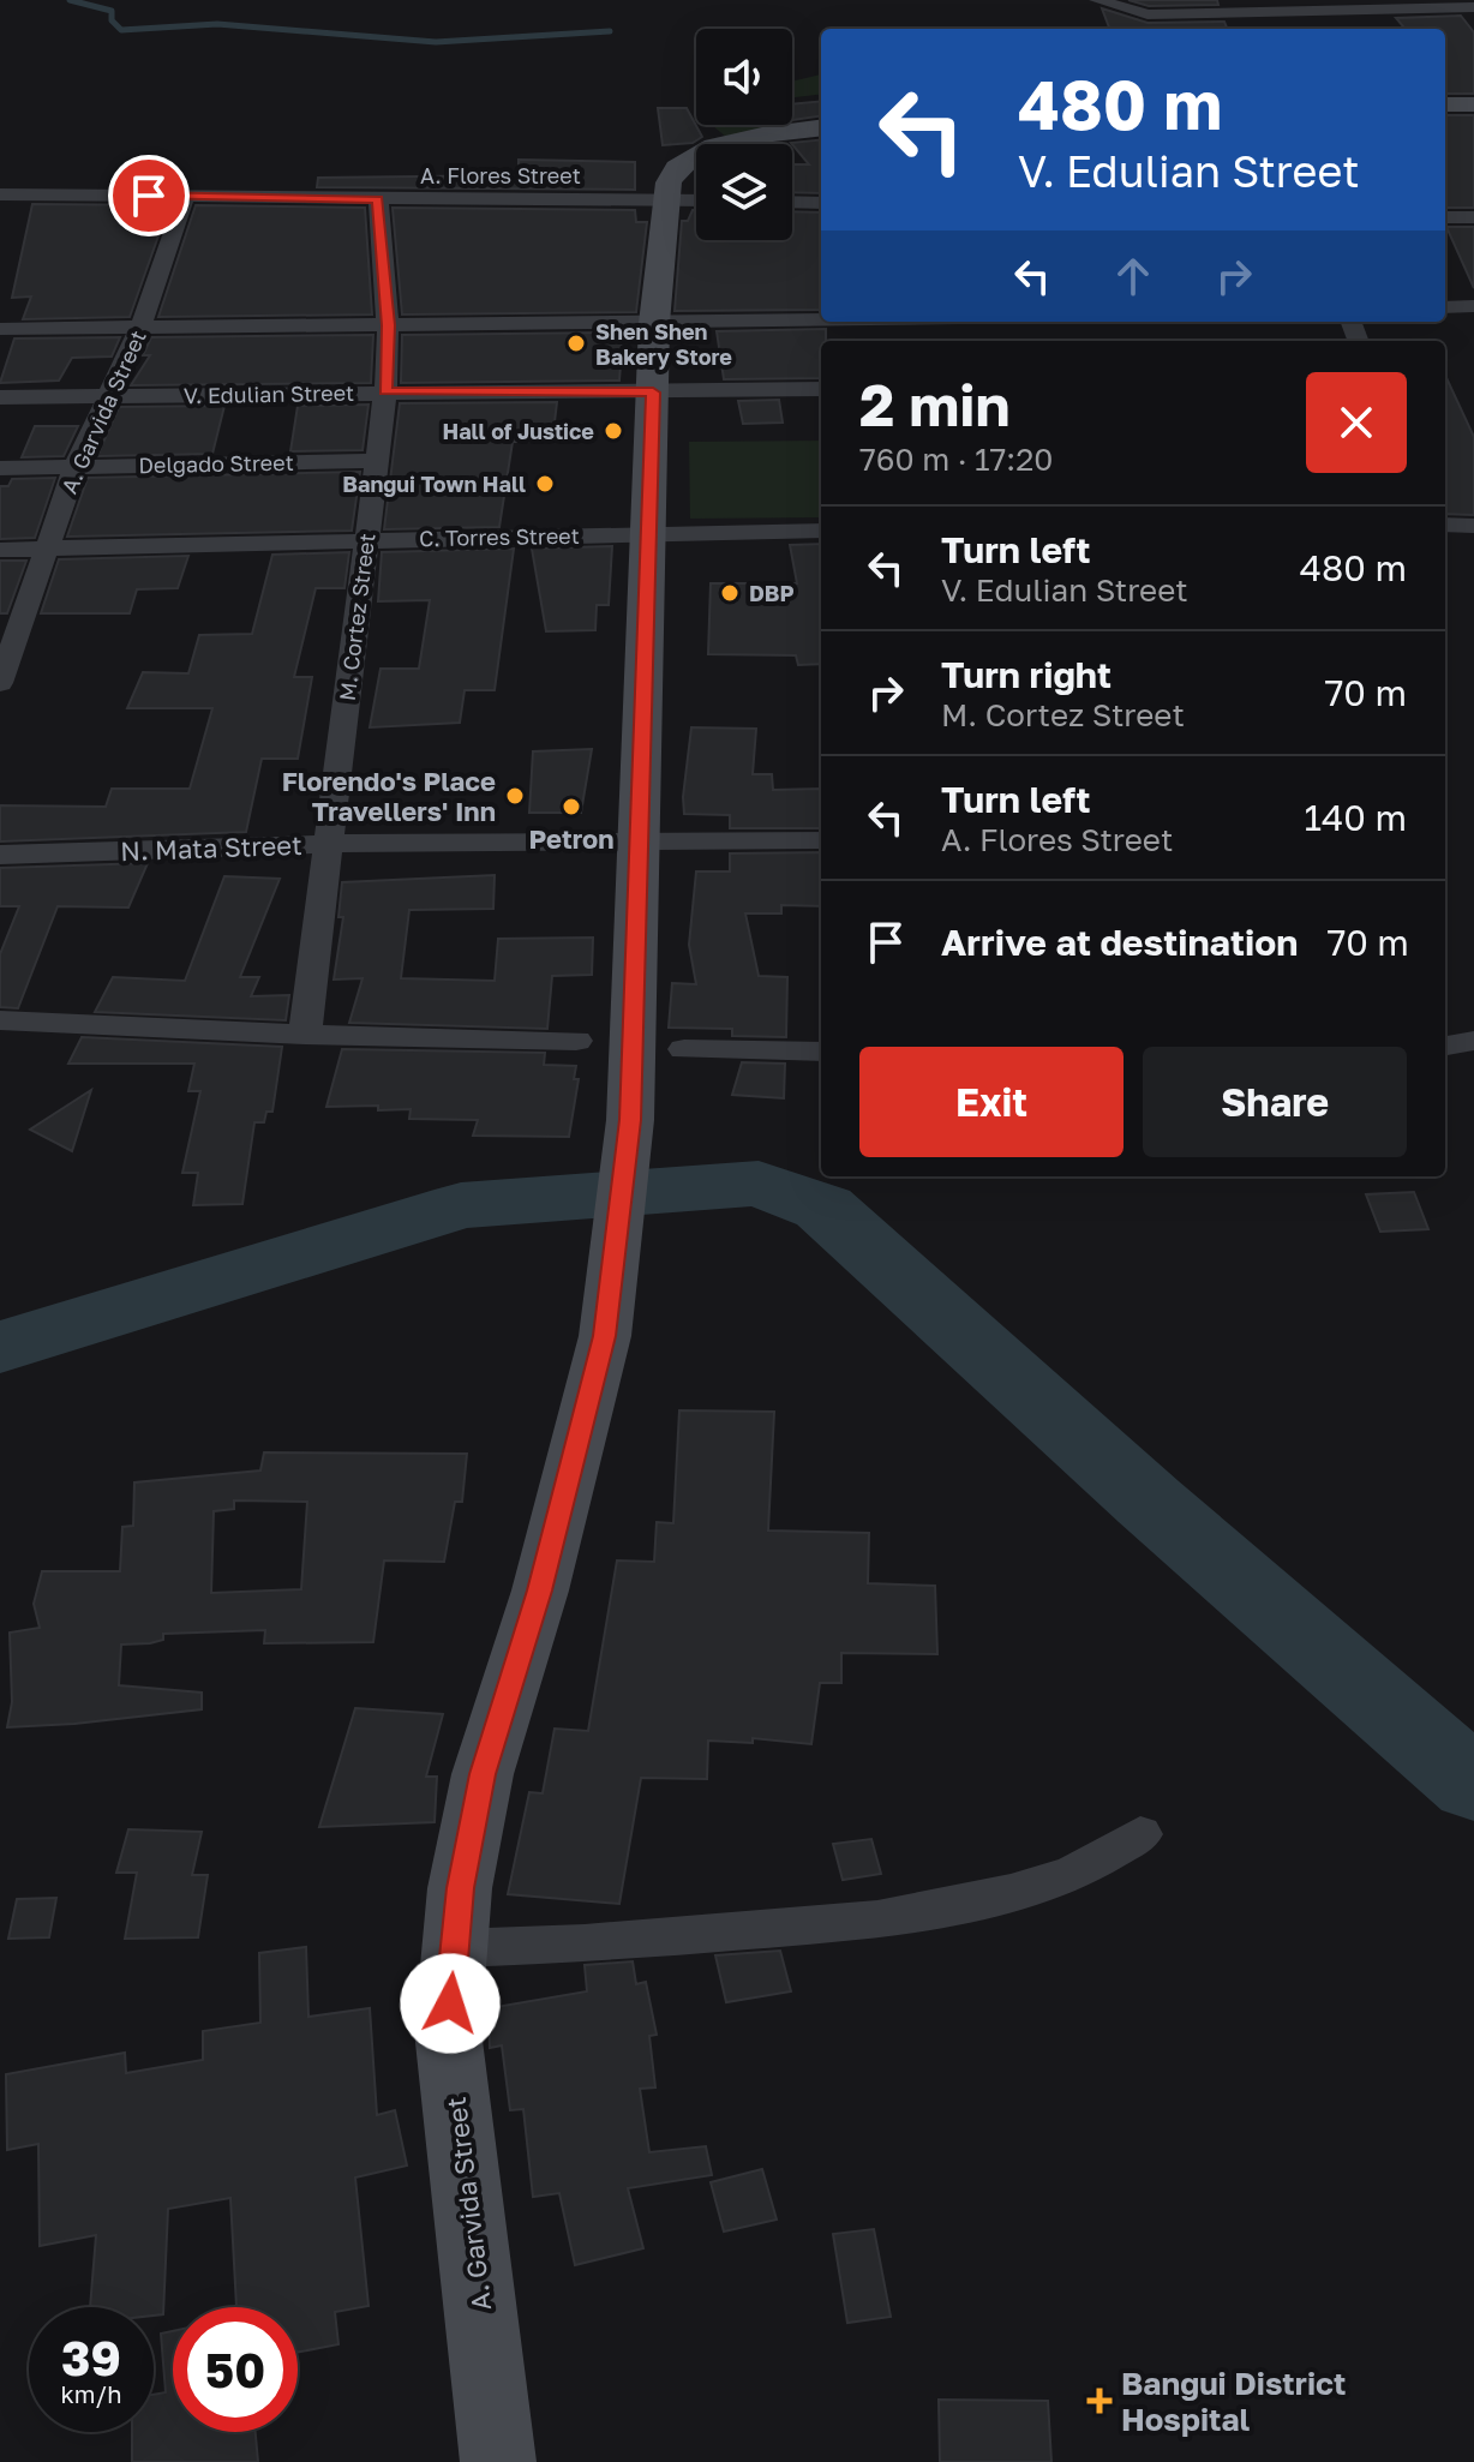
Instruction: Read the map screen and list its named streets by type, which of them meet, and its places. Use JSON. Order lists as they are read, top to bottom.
{
  "streets": {
    "main road": ["A. Garvida Street"],
    "street": [
      "A. Flores Street",
      "V. Edulian Street",
      "Delgado Street",
      "C. Torres Street",
      "M. Cortez Street",
      "N. Mata Street"
    ]
  },
  "crossings": [
    ["A. Flores Street", "A. Garvida Street"],
    ["A. Flores Street", "M. Cortez Street"],
    ["V. Edulian Street", "A. Garvida Street"],
    ["V. Edulian Street", "M. Cortez Street"],
    ["A. Garvida Street", "Delgado Street"],
    ["A. Garvida Street", "C. Torres Street"],
    ["A. Garvida Street", "N. Mata Street"],
    ["Delgado Street", "M. Cortez Street"],
    ["C. Torres Street", "M. Cortez Street"],
    ["M. Cortez Street", "N. Mata Street"]
  ],
  "places": {
    "other": [
      "Shen Shen Bakery Store",
      "Hall of Justice",
      "Bangui Town Hall",
      "DBP",
      "Florendo's Place Travellers' Inn",
      "Petron"
    ],
    "health": ["Bangui District Hospital"]
  },
  "page": {
    "turn": ["480 m", "V. Edulian Street"],
    "heading": ["2 min", "760 m · 17:20"],
    "list": [
      {
        "name": "Turn left",
        "note": "V. Edulian Street",
        "value": "480 m"
      },
      {
        "name": "Turn right",
        "note": "M. Cortez Street",
        "value": "70 m"
      },
      {
        "name": "Turn left",
        "note": "A. Flores Street",
        "value": "140 m"
      },
      {
        "name": "Arrive at destination",
        "value": "70 m"
      }
    ],
    "buttons": ["Exit", "Share"],
    "speed": "39 km/h",
    "limit": "50"
  }
}
